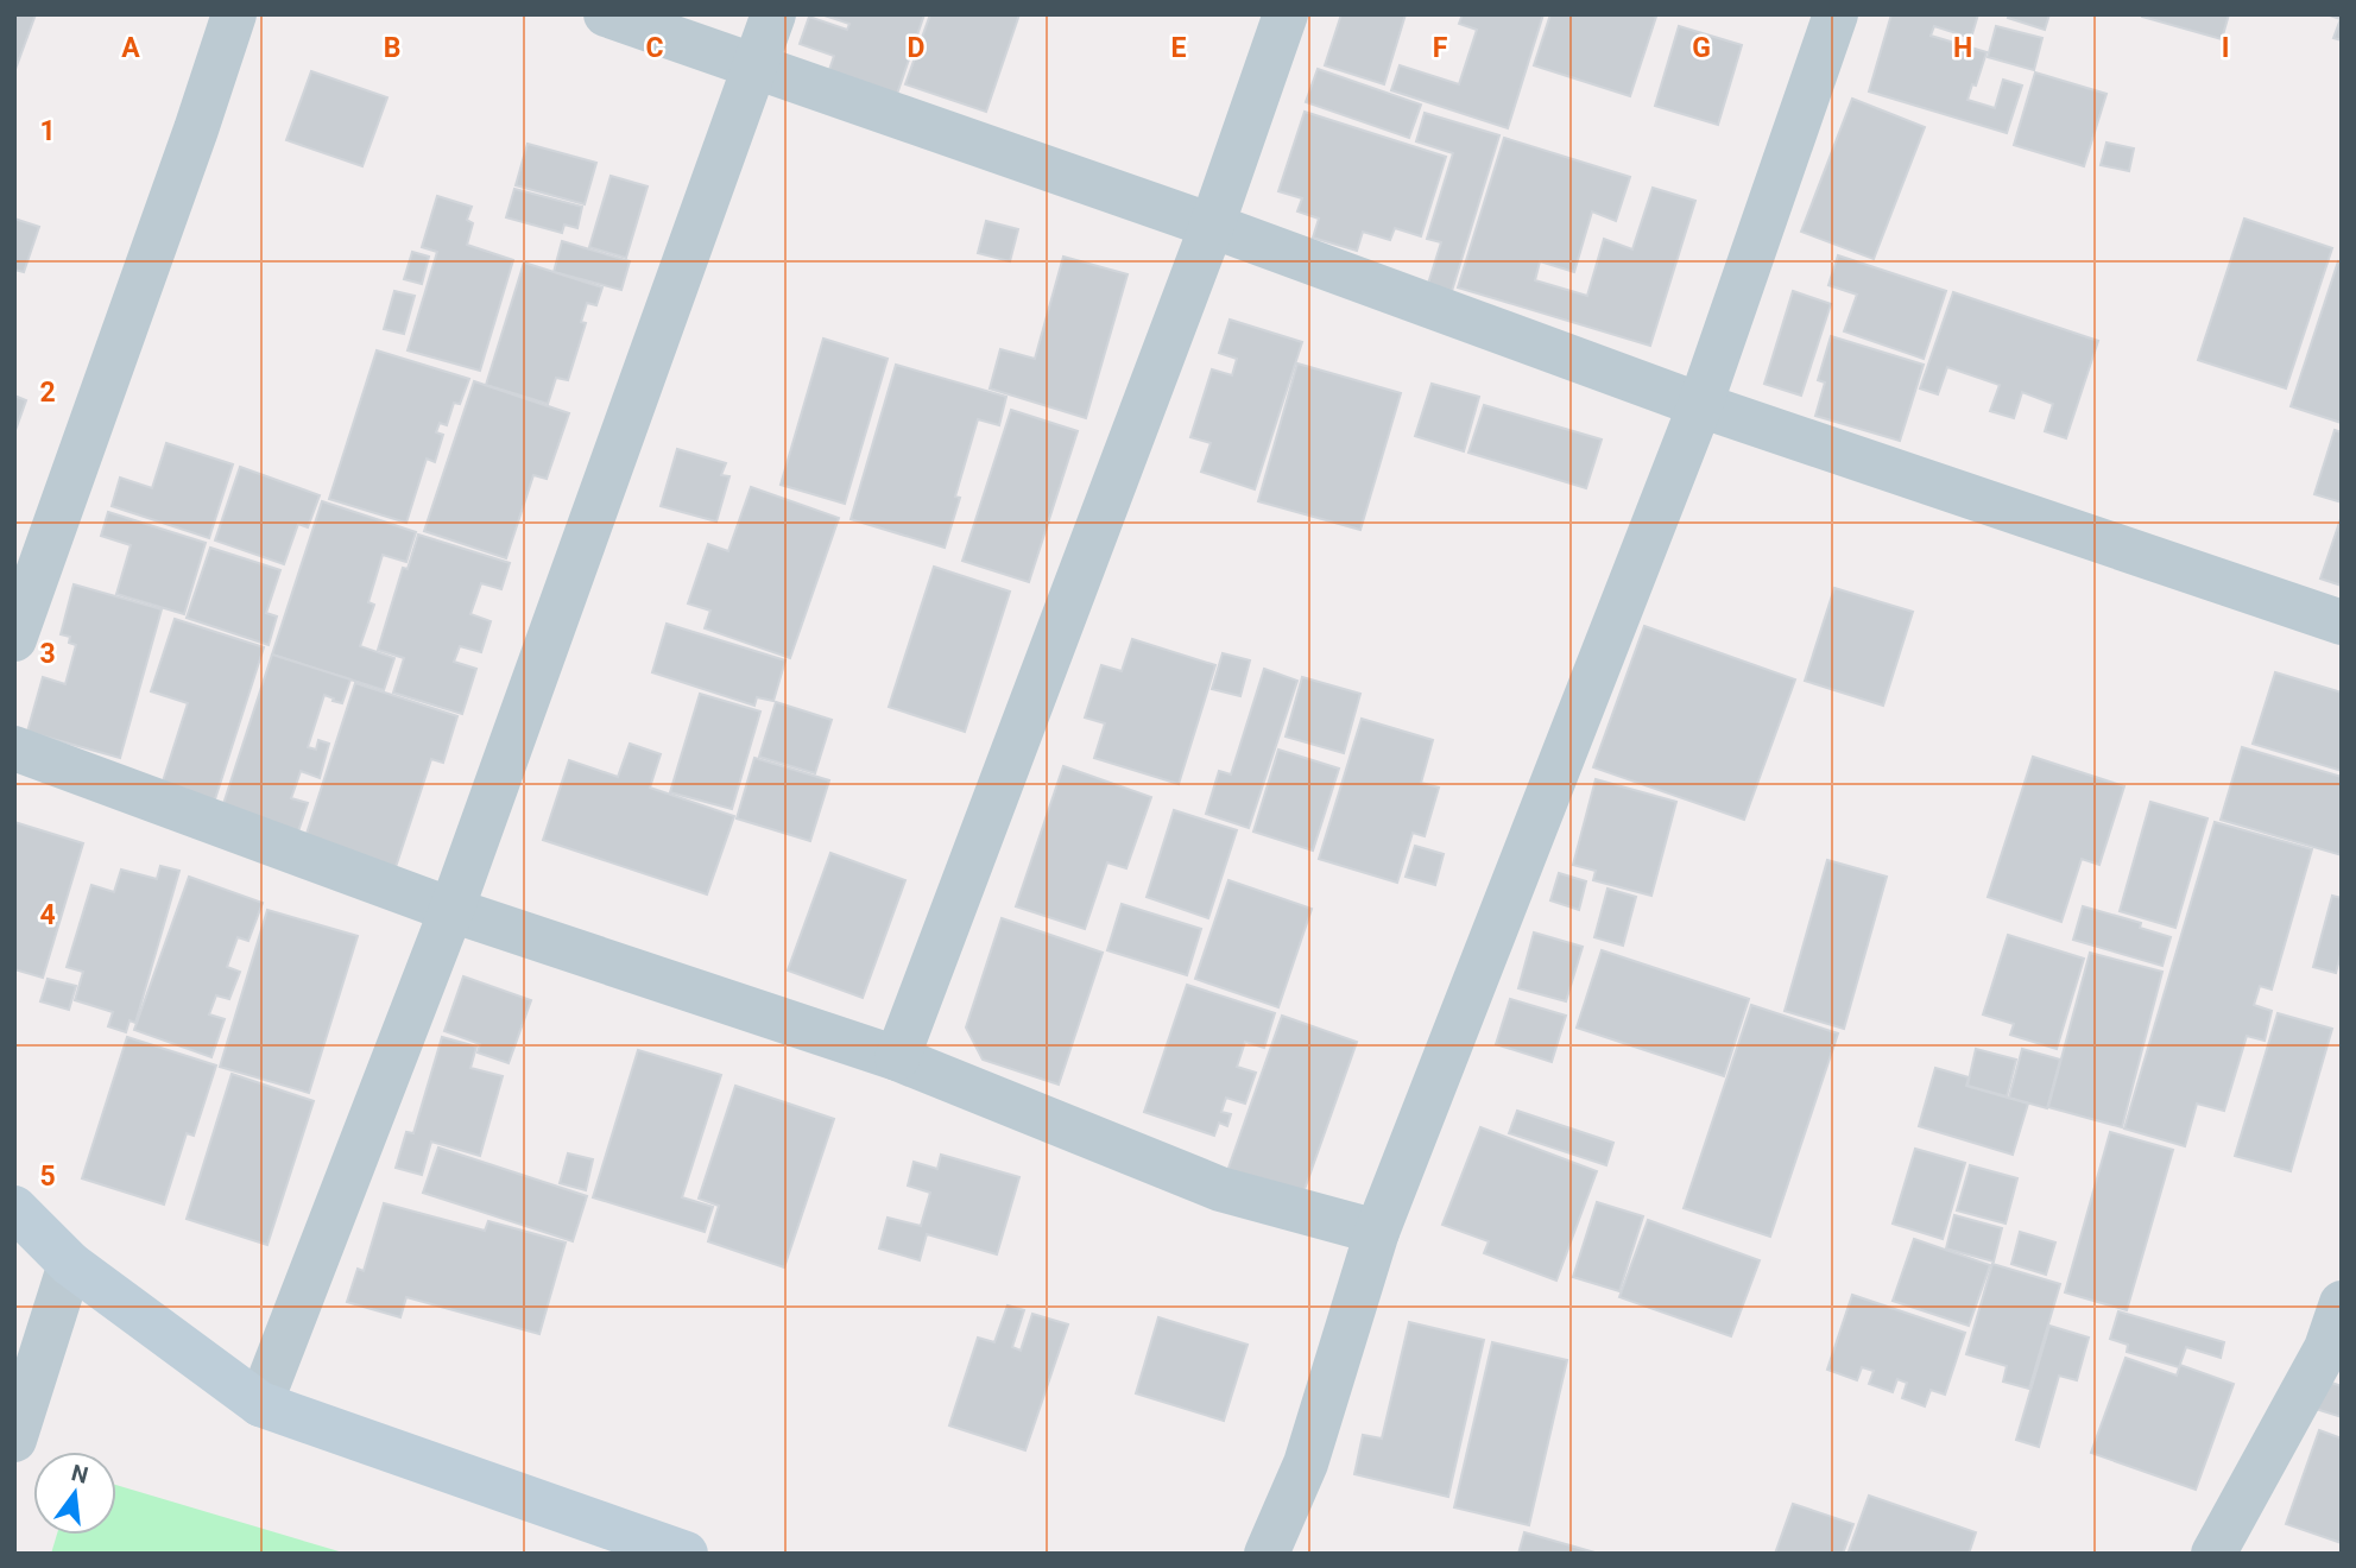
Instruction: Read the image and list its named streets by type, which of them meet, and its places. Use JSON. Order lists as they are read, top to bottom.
{
  "north": "top",
  "grid": {
    "columns": [
      "A",
      "B",
      "C",
      "D",
      "E",
      "F",
      "G",
      "H",
      "I"
    ],
    "rows": [
      "1",
      "2",
      "3",
      "4",
      "5"
    ]
  }
}
